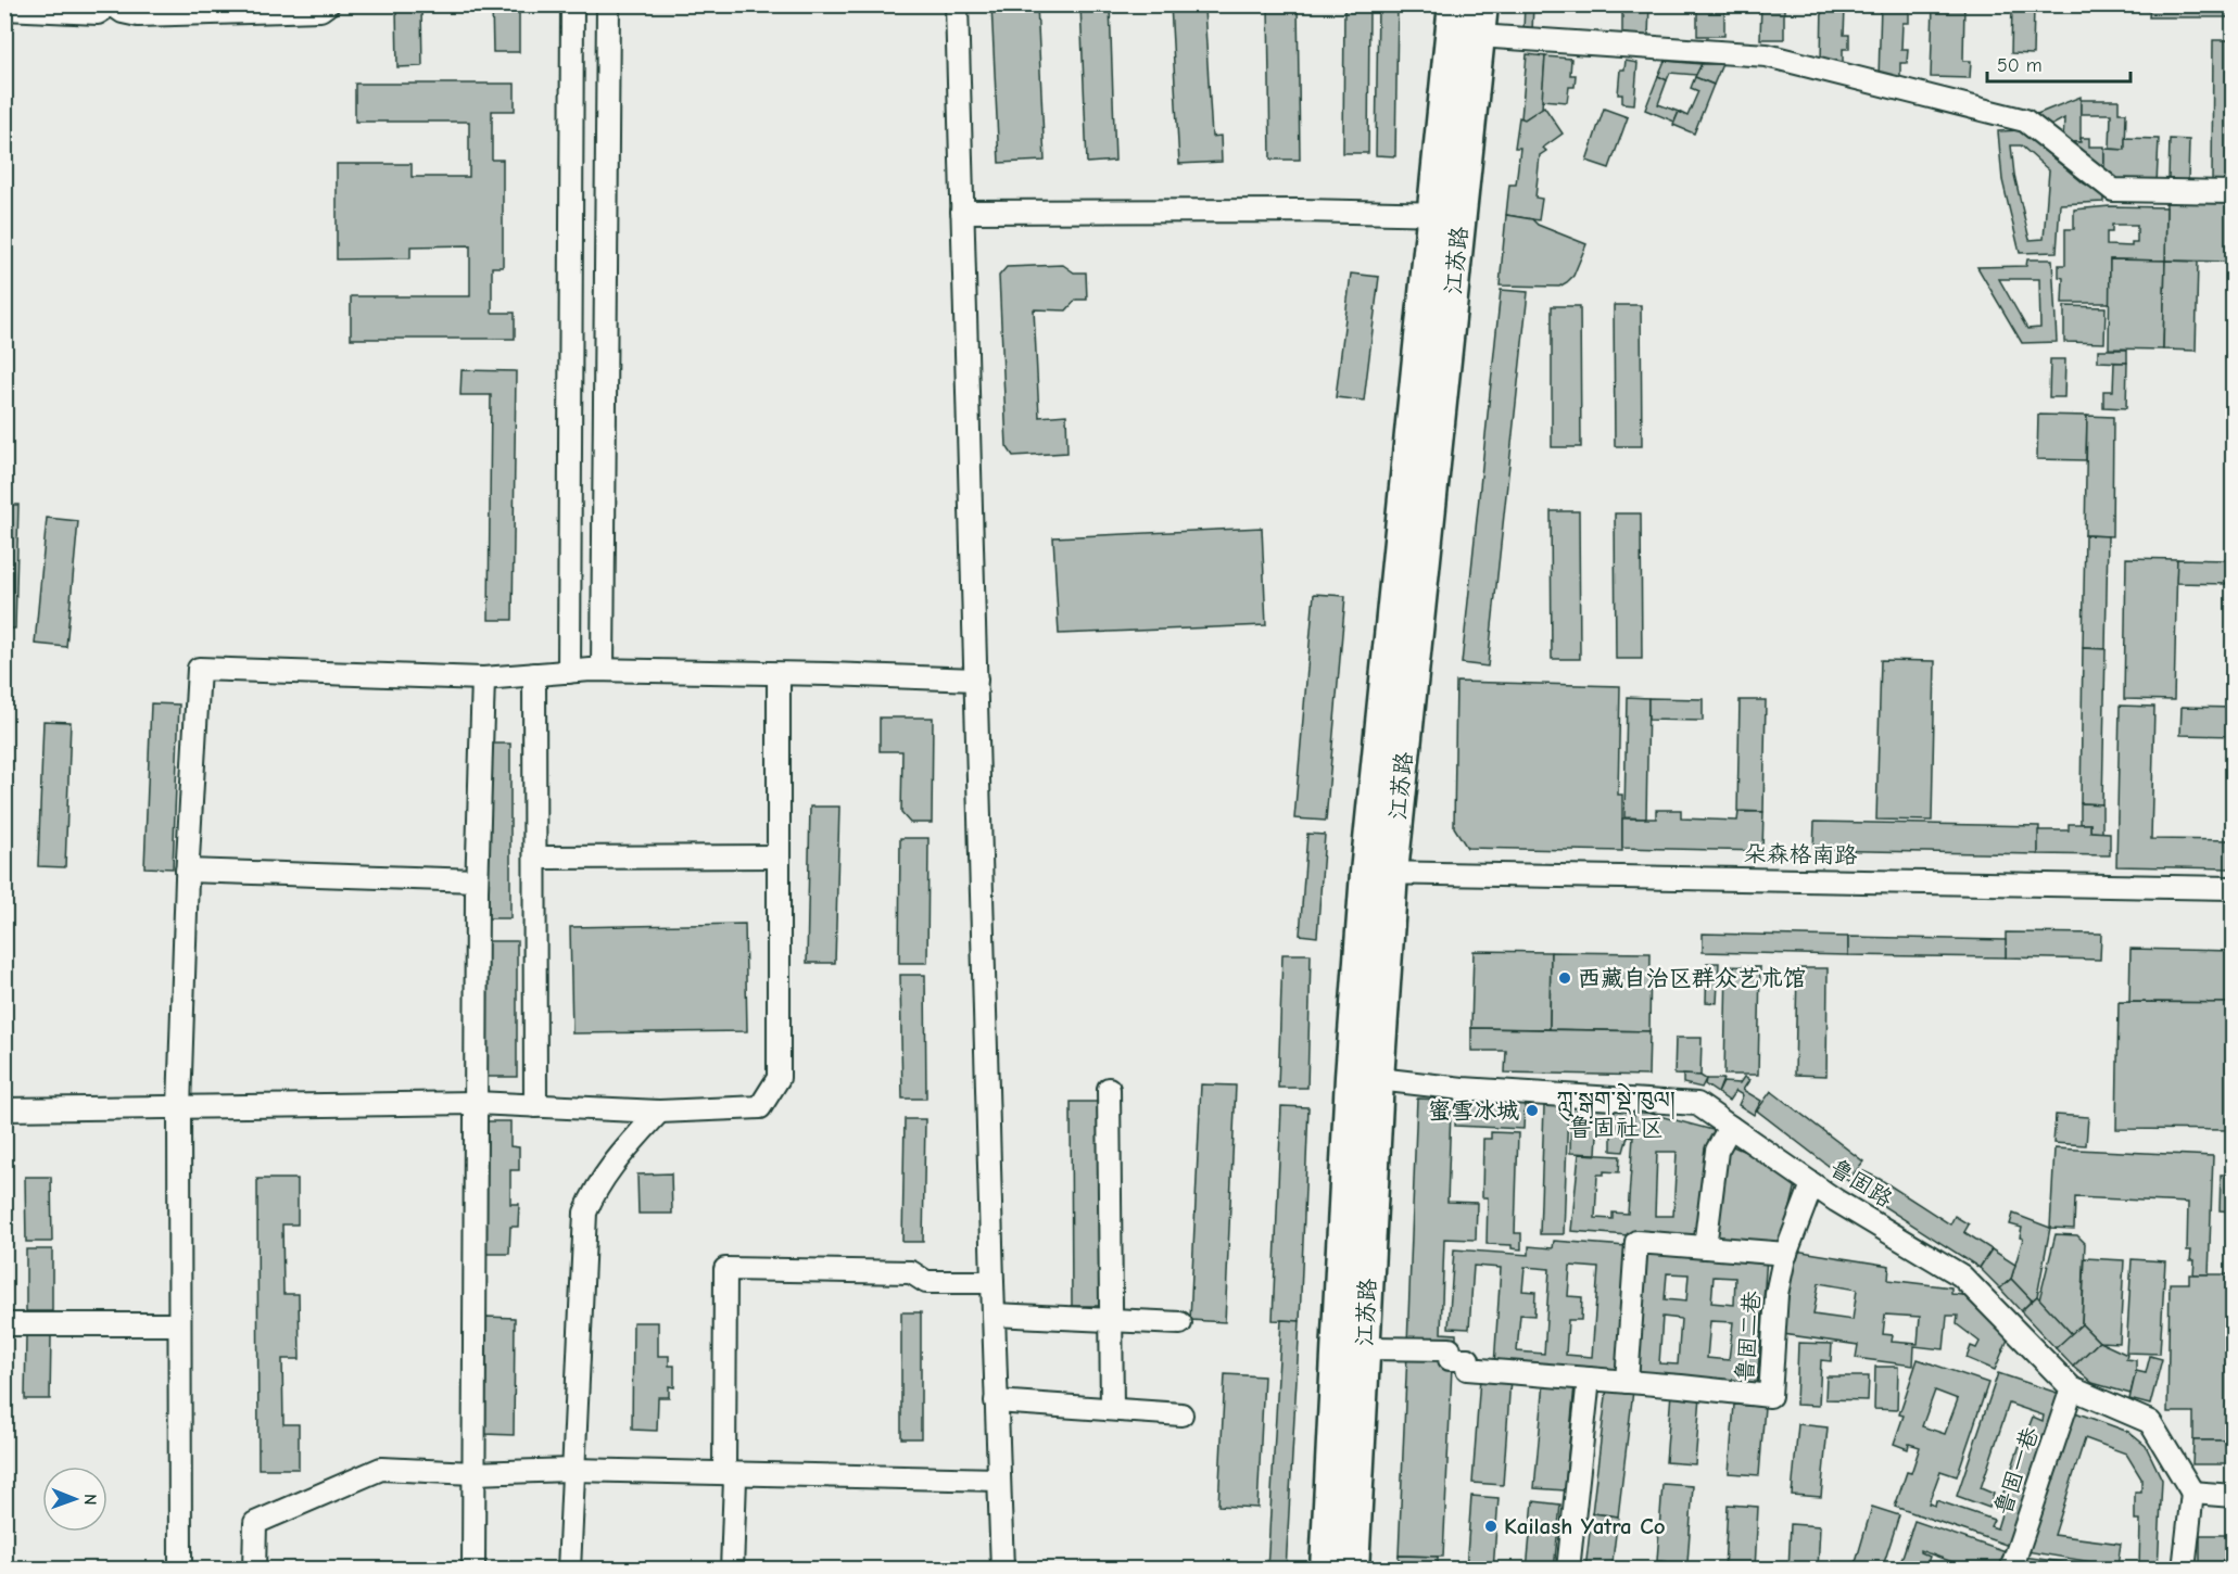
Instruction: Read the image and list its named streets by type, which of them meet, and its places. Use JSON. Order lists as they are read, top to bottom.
{
  "streets": {
    "highway": ["江苏路"],
    "street": [
      "朵森格南路",
      "鲁固路",
      "鲁固二巷",
      "鲁固一巷"
    ]
  },
  "crossings": [
    ["江苏路", "朵森格南路"],
    ["江苏路", "鲁固路"],
    ["江苏路", "鲁固二巷"],
    ["鲁固路", "鲁固二巷"],
    ["鲁固路", "鲁固一巷"]
  ],
  "districts": ["ཀླུ་སྒུག་སྡེ་ཁུལ། 鲁固社区"],
  "places": ["西藏自治区群众艺术馆", "蜜雪冰城", "Kailash Yatra Co"],
  "scale_bar": "50 m",
  "north": "right"
}
